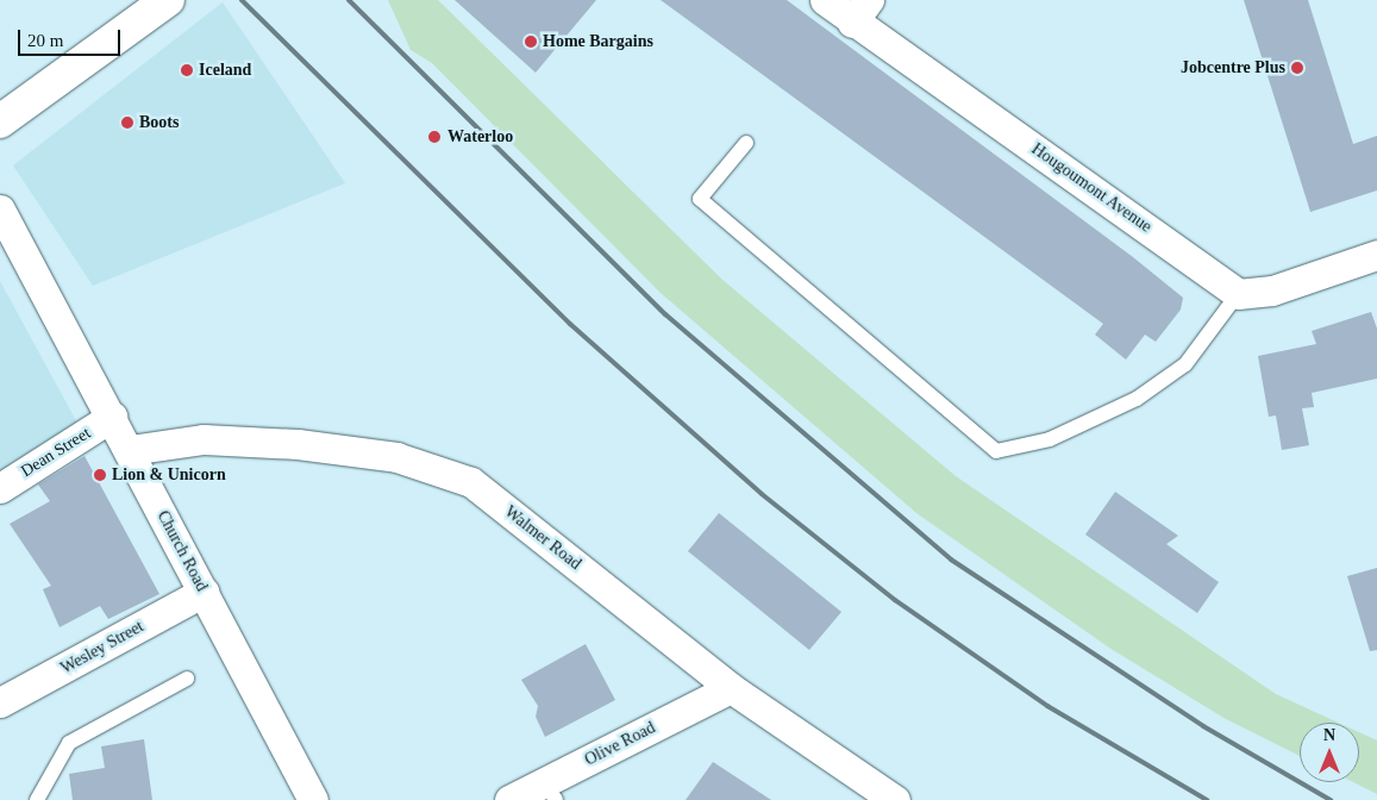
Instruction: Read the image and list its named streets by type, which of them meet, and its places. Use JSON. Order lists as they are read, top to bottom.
{
  "streets": {
    "street": [
      "Hougoumont Avenue",
      "Dean Street",
      "Walmer Road",
      "Church Road",
      "Wesley Street",
      "Olive Road"
    ]
  },
  "crossings": [
    ["Dean Street", "Church Road"],
    ["Walmer Road", "Church Road"],
    ["Walmer Road", "Olive Road"],
    ["Church Road", "Wesley Street"]
  ],
  "places": [
    "Home Bargains",
    "Jobcentre Plus",
    "Iceland",
    "Boots",
    "Waterloo",
    "Lion & Unicorn"
  ],
  "scale_bar": "20 m",
  "north": "top"
}
